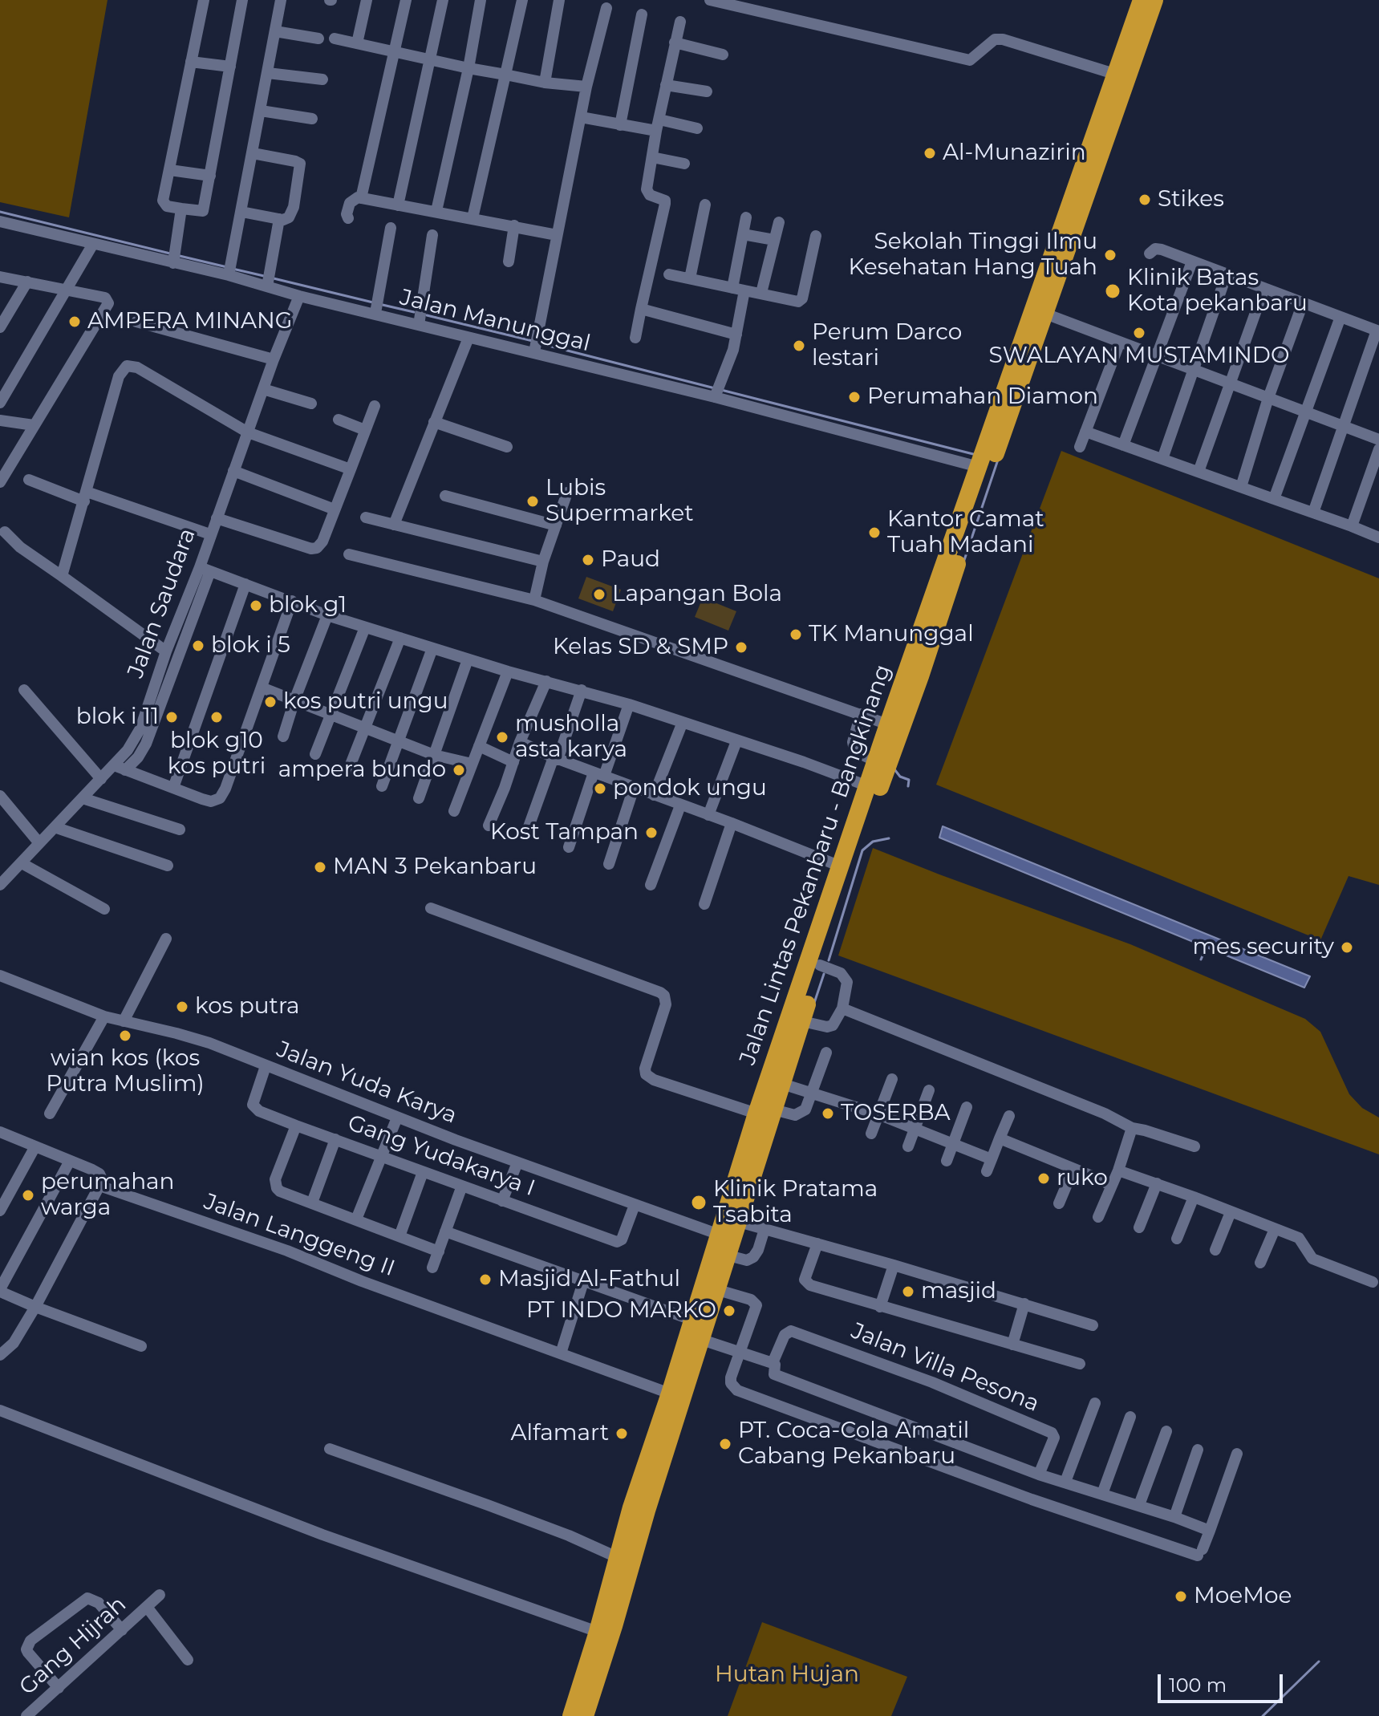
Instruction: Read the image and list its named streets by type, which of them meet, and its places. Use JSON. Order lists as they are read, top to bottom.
{
  "streets": {
    "highway": ["Jalan Lintas Pekanbaru - Bangkinang"],
    "street": [
      "Jalan Manunggal",
      "Jalan Saudara",
      "Jalan Yuda Karya",
      "Gang Yudakarya I",
      "Jalan Langgeng II",
      "Jalan Villa Pesona",
      "Gang Hijrah"
    ]
  },
  "crossings": [
    ["Jalan Manunggal", "Jalan Saudara"],
    ["Jalan Manunggal", "Jalan Lintas Pekanbaru - Bangkinang"],
    ["Jalan Lintas Pekanbaru - Bangkinang", "Jalan Yuda Karya"],
    ["Jalan Lintas Pekanbaru - Bangkinang", "Jalan Langgeng II"],
    ["Jalan Yuda Karya", "Gang Yudakarya I"]
  ],
  "parks": ["Hutan Hujan"],
  "places": [
    "Al-Munazirin",
    "Stikes",
    "Sekolah Tinggi Ilmu Kesehatan Hang Tuah",
    "Klinik Batas Kota pekanbaru",
    "AMPERA MINANG",
    "SWALAYAN MUSTAMINDO",
    "Perum Darco lestari",
    "Perumahan Diamon",
    "Lubis Supermarket",
    "Kantor Camat Tuah Madani",
    "Paud",
    "Lapangan Bola",
    "blok g1",
    "TK Manunggal",
    "blok i 5",
    "Kelas SD & SMP",
    "kos putri ungu",
    "blok i 11",
    "blok g10 kos putri",
    "musholla asta karya",
    "ampera bundo",
    "pondok ungu",
    "Kost Tampan",
    "MAN 3 Pekanbaru",
    "mes security",
    "kos putra",
    "wian kos (kos Putra Muslim)",
    "TOSERBA",
    "ruko",
    "perumahan warga",
    "Klinik Pratama Tsabita",
    "Masjid Al-Fathul",
    "masjid",
    "PT INDO MARKO",
    "Alfamart",
    "PT. Coca-Cola Amatil Cabang Pekanbaru",
    "MoeMoe"
  ],
  "scale_bar": "100 m"
}
